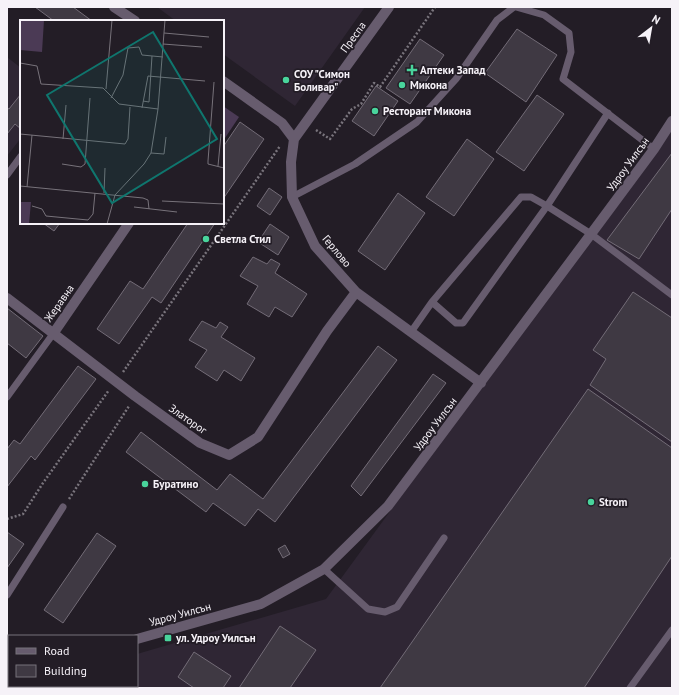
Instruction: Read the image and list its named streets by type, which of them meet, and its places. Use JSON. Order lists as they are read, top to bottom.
{
  "streets": {
    "street": [
      "Преспа",
      "Удроу Уилсън",
      "Герлово",
      "Жеравна",
      "Златорог"
    ]
  },
  "crossings": [
    ["Преспа", "Герлово"],
    ["Удроу Уилсън", "Герлово"],
    ["Герлово", "Златорог"],
    ["Жеравна", "Златорог"]
  ],
  "places": {
    "health": ["Аптеки Запад"],
    "other": [
      "СОУ \"Симон Боливар\"",
      "Микона",
      "Ресторант Микона",
      "Светла Стил",
      "Буратино",
      "Strom"
    ],
    "transit": ["ул. Удроу Уилсън"]
  },
  "legend": ["Road", "Building"],
  "north": "top right"
}
